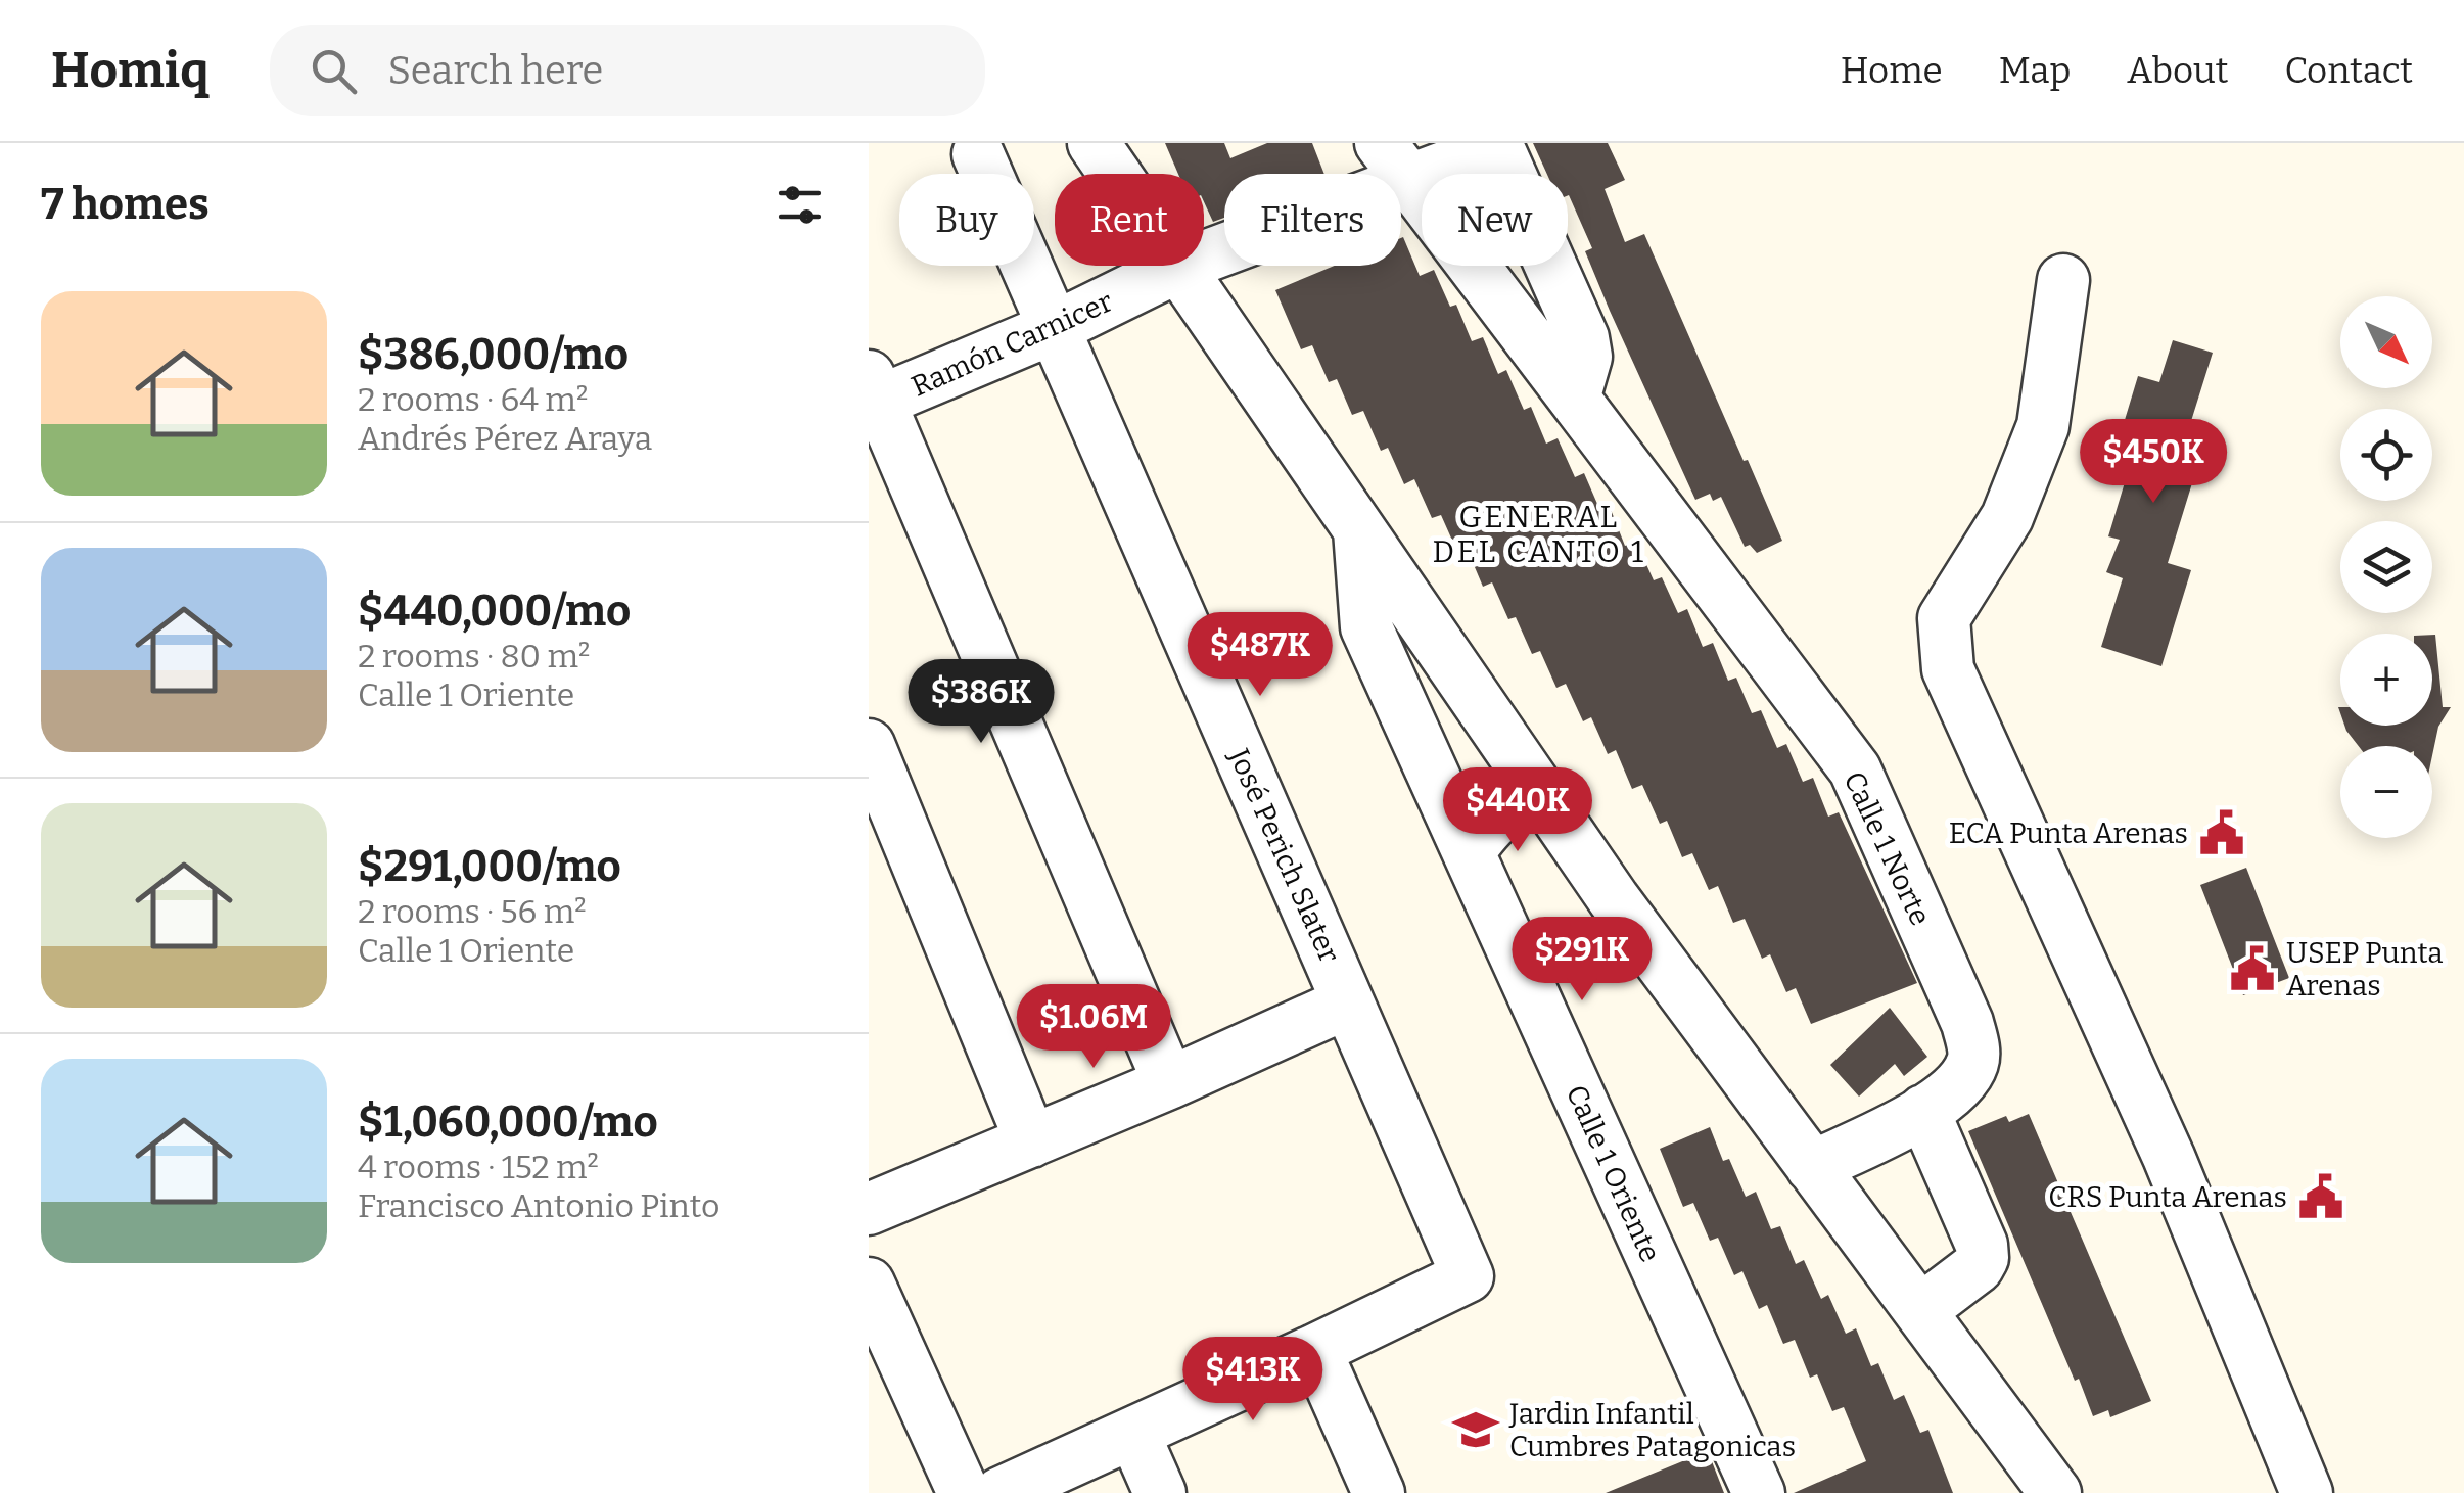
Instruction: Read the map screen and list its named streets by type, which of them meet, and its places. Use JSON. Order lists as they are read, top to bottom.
{
  "streets": {
    "street": [
      "Ramón Carnicer",
      "Calle 1 Norte",
      "José Perich Slater",
      "Calle 1 Oriente"
    ]
  },
  "crossings": [
    ["Ramón Carnicer", "Calle 1 Norte"],
    ["Ramón Carnicer", "José Perich Slater"]
  ],
  "districts": ["GENERAL DEL CANTO 1"],
  "places": {
    "public building": ["ECA Punta Arenas", "USEP Punta Arenas", "CRS Punta Arenas"],
    "school or university": ["Jardin Infantil Cumbres Patagonicas"]
  },
  "north": "bottom right",
  "page": {
    "header": "Homiq",
    "search": "Search here",
    "nav": [
      "Home",
      "Map",
      "About",
      "Contact"
    ],
    "heading": "7 homes",
    "chip": [
      "Buy",
      "Rent",
      "Filters",
      "New"
    ],
    "list": [
      {
        "name": "$386,000/mo",
        "note": "2 rooms · 64 m² · Andrés Pérez Araya"
      },
      {
        "name": "$440,000/mo",
        "note": "2 rooms · 80 m² · Calle 1 Oriente"
      },
      {
        "name": "$291,000/mo",
        "note": "2 rooms · 56 m² · Calle 1 Oriente"
      },
      {
        "name": "$1,060,000/mo",
        "note": "4 rooms · 152 m² · Francisco Antonio Pinto"
      }
    ],
    "map_buttons": ["+", "−"],
    "price": [
      "$450K",
      "$487K",
      "$386K",
      "$440K",
      "$291K",
      "$1.06M",
      "$413K"
    ]
  }
}
